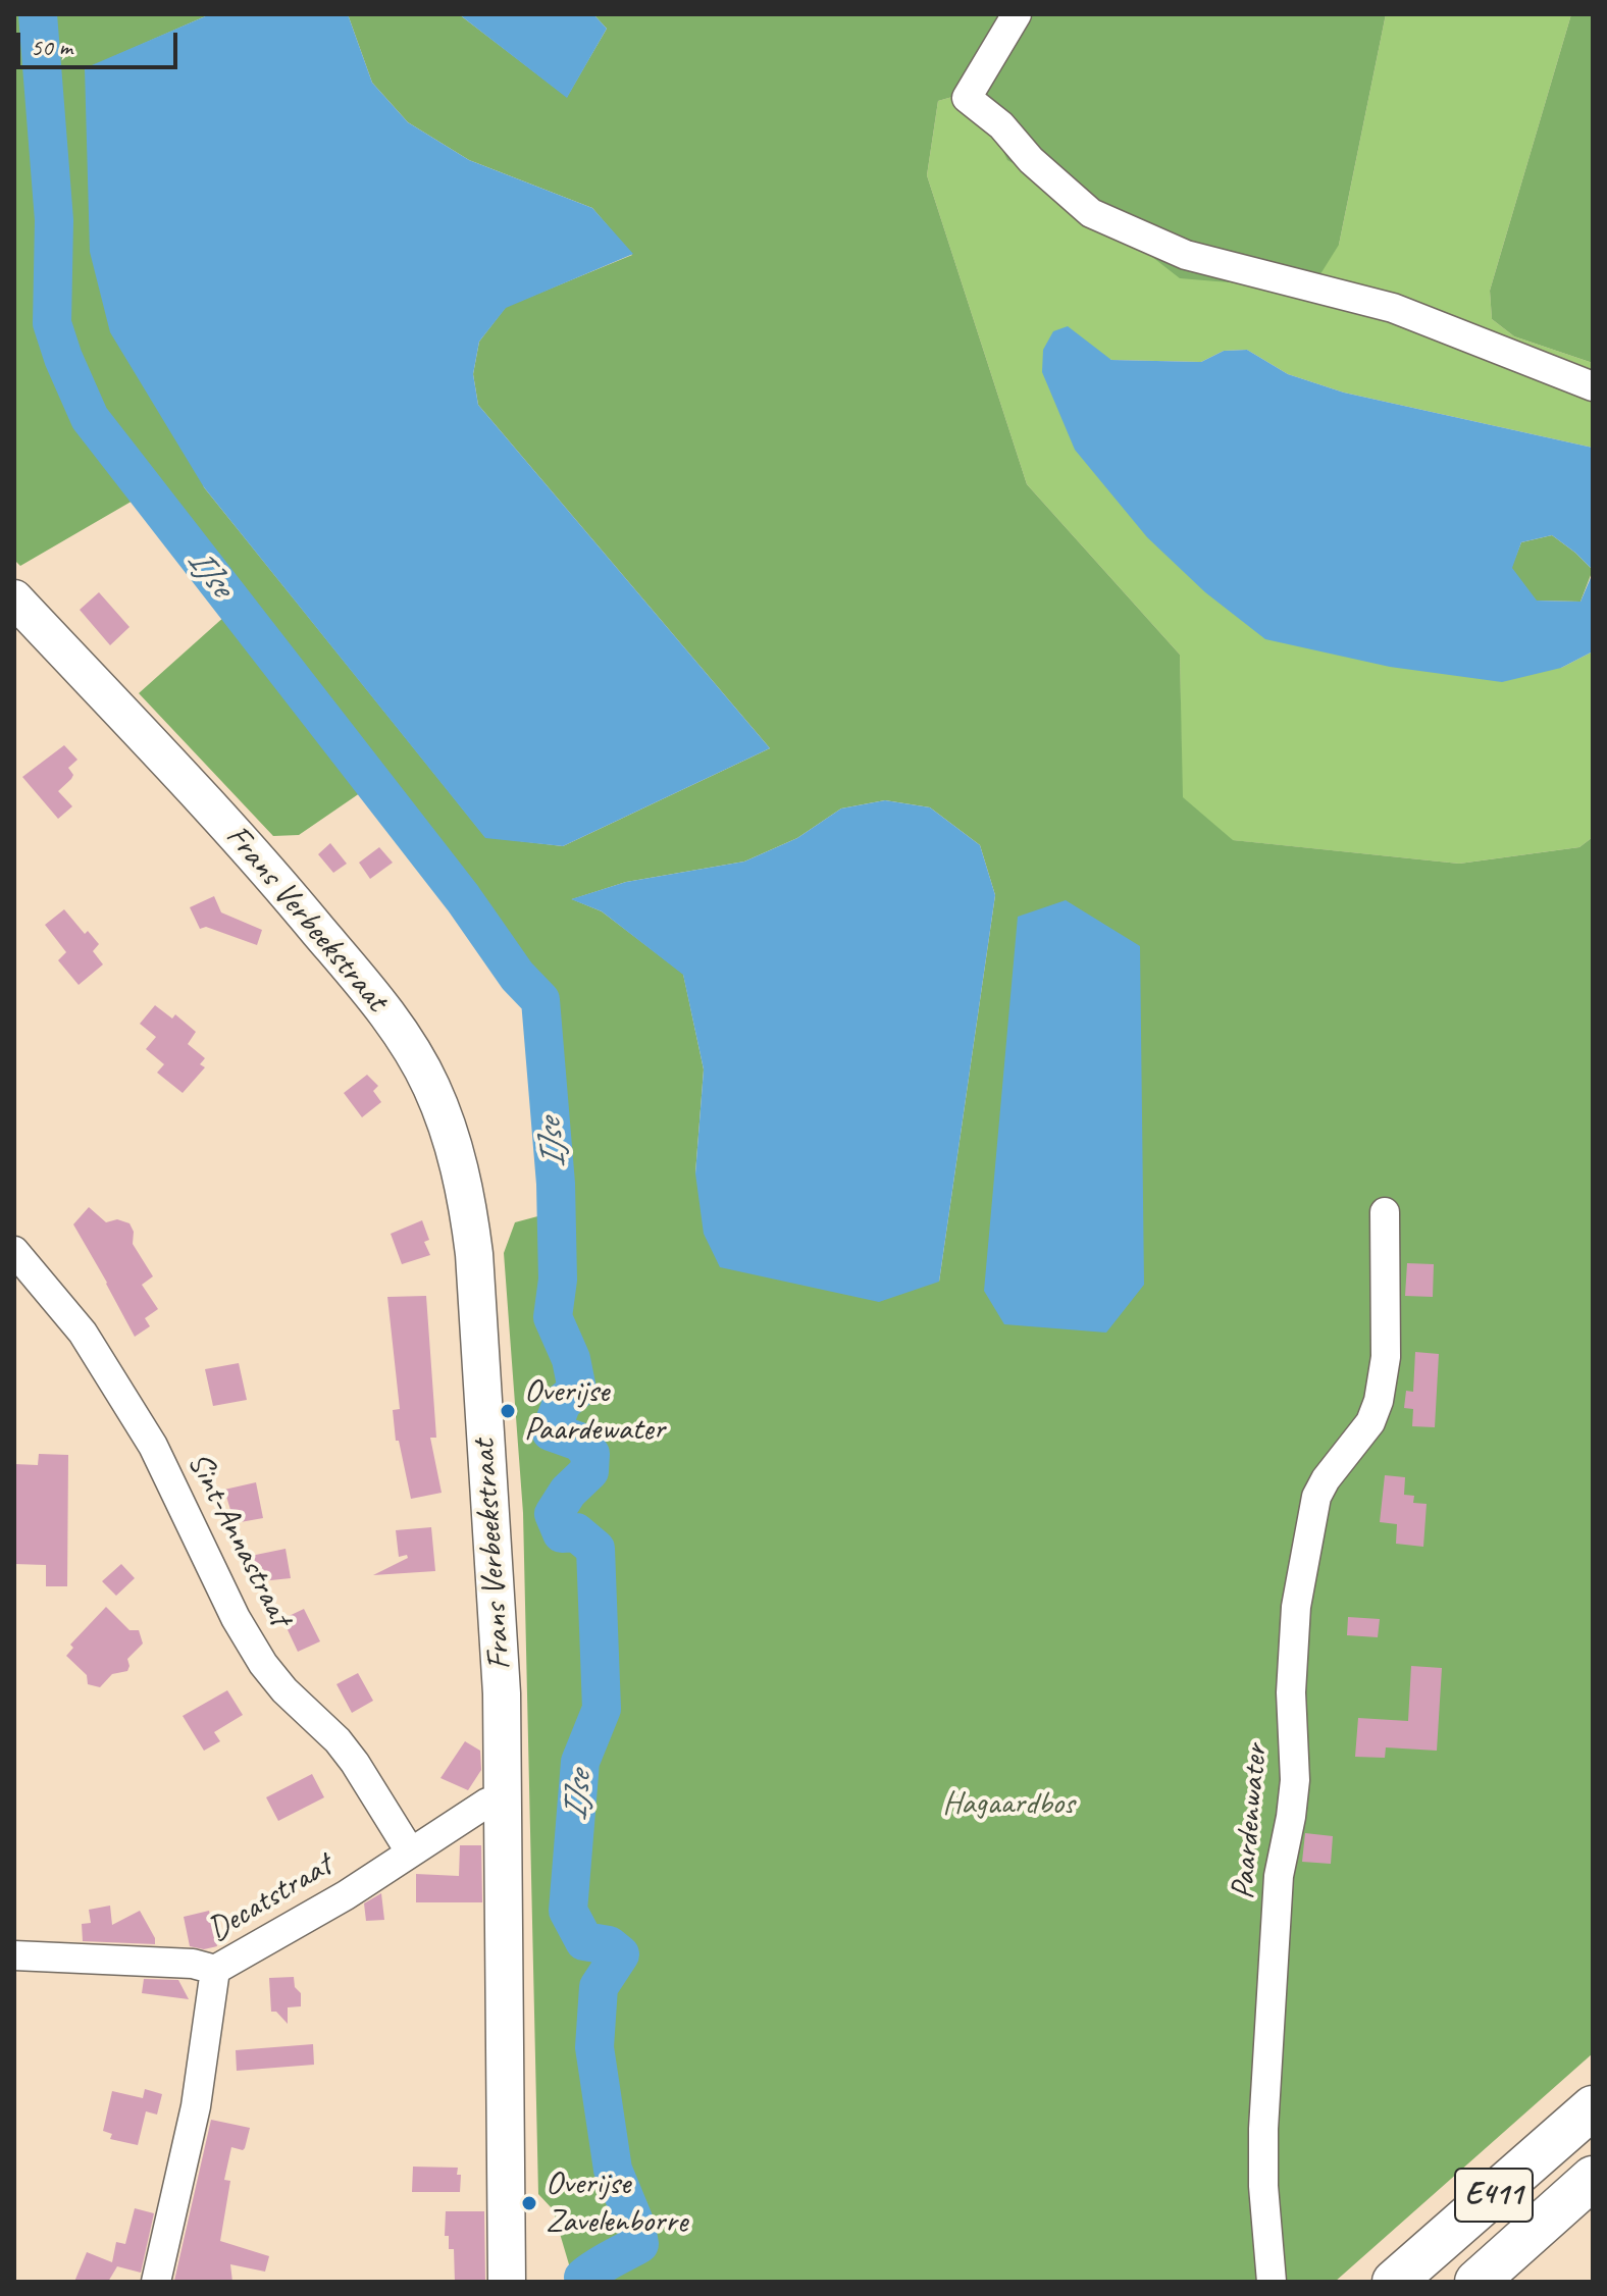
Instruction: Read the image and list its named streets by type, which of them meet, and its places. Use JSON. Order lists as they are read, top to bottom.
{
  "streets": {
    "highway": ["E411"],
    "main road": ["Frans Verbeekstraat"],
    "street": ["Sint-Annastraat", "Paardenwater", "Decatstraat"]
  },
  "crossings": [
    ["Frans Verbeekstraat", "Decatstraat"],
    ["Sint-Annastraat", "Decatstraat"]
  ],
  "water": ["IJse"],
  "parks": ["Hagaardbos"],
  "places": ["Overijse Paardewater", "Overijse Zavelenborre"],
  "scale_bar": "50 m"
}
